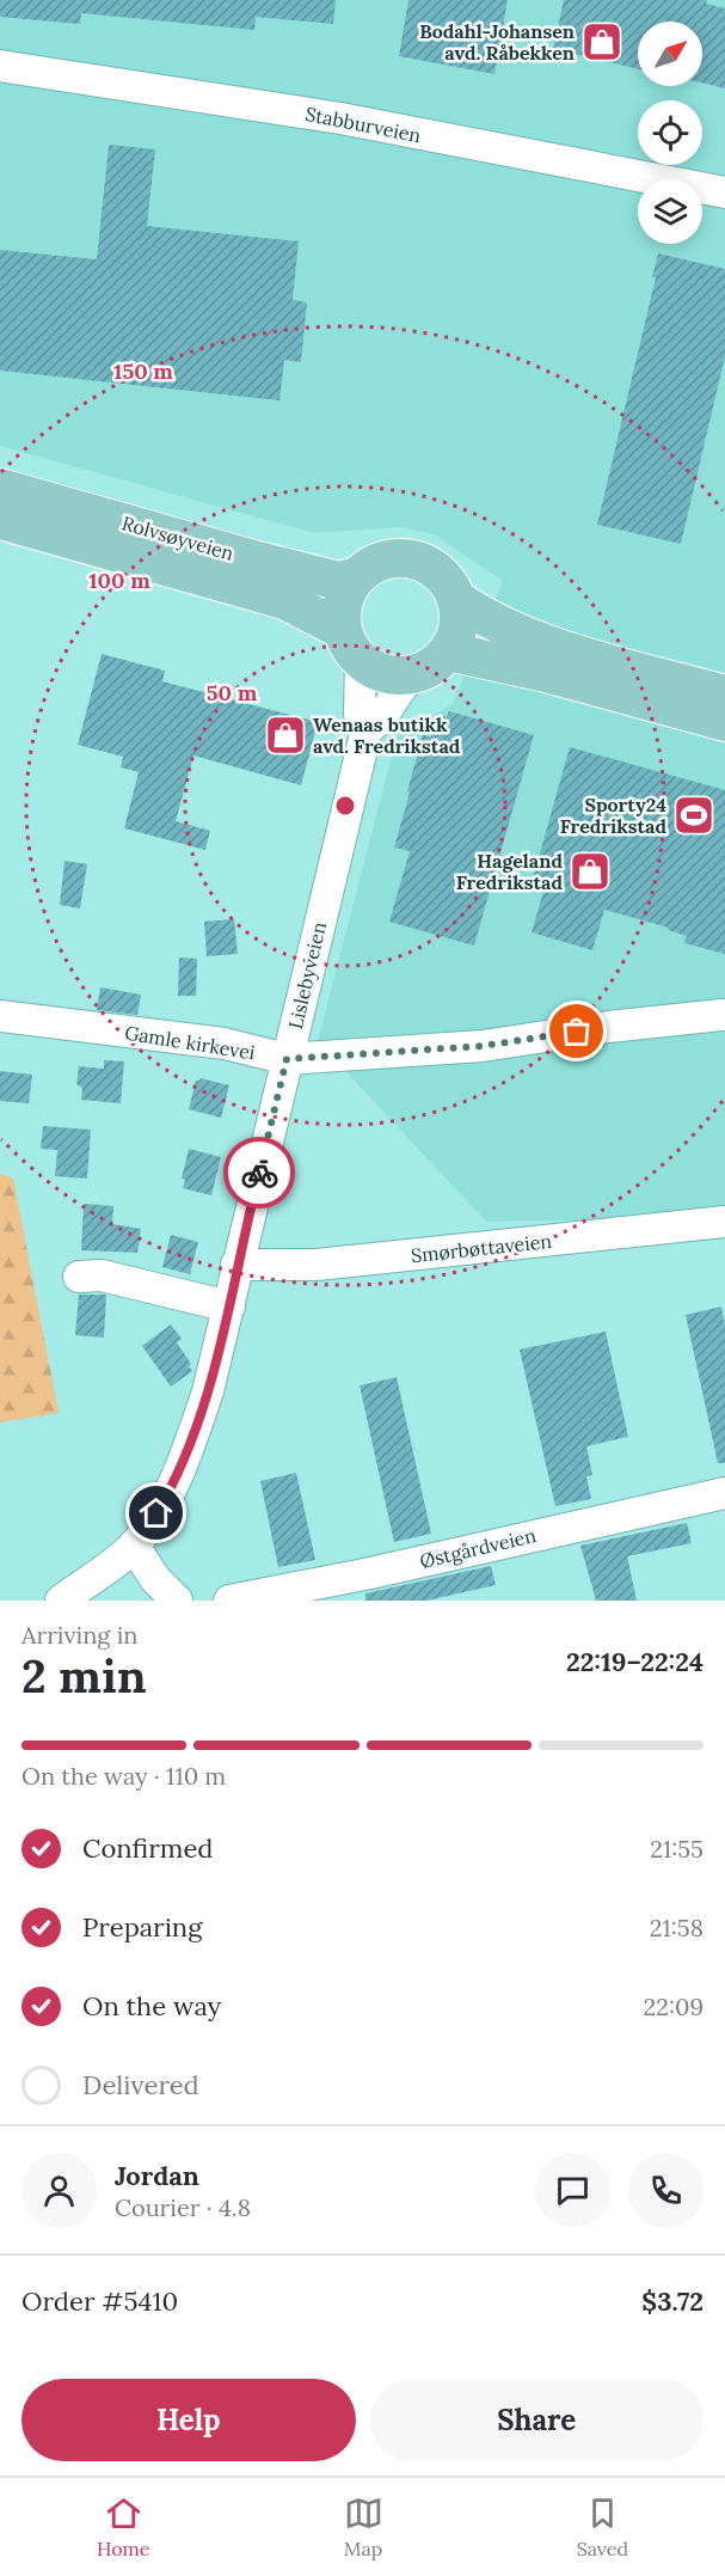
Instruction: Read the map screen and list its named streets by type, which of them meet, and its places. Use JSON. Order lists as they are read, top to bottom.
{
  "streets": {
    "main road": ["Rolvsøyveien"],
    "street": [
      "Stabburveien",
      "Lislebyveien",
      "Gamle kirkevei",
      "Smørbøttaveien",
      "Østgårdveien"
    ]
  },
  "crossings": [
    ["Rolvsøyveien", "Lislebyveien"],
    ["Lislebyveien", "Gamle kirkevei"],
    ["Lislebyveien", "Smørbøttaveien"]
  ],
  "places": {
    "shop": ["Bodahl-Johansen avd. Råbekken", "Wenaas butikk avd. Fredrikstad", "Hageland Fredrikstad"],
    "sports": ["Sporty24 Fredrikstad"]
  },
  "north": "top right",
  "page": {
    "heading": ["2 min", "Arriving in", "22:19–22:24"],
    "panel": [
      "Jordan",
      "Courier · 4.8",
      "Order #5410",
      "$3.72"
    ],
    "bar": "On the way · 110 m",
    "list": [
      ["Confirmed", "21:55"],
      ["Preparing", "21:58"],
      ["On the way", "22:09"],
      "Delivered"
    ],
    "buttons": ["Help", "Share"],
    "tabs": ["Home", "Map", "Saved"]
  },
  "rings": ["150 m", "100 m", "50 m"]
}
